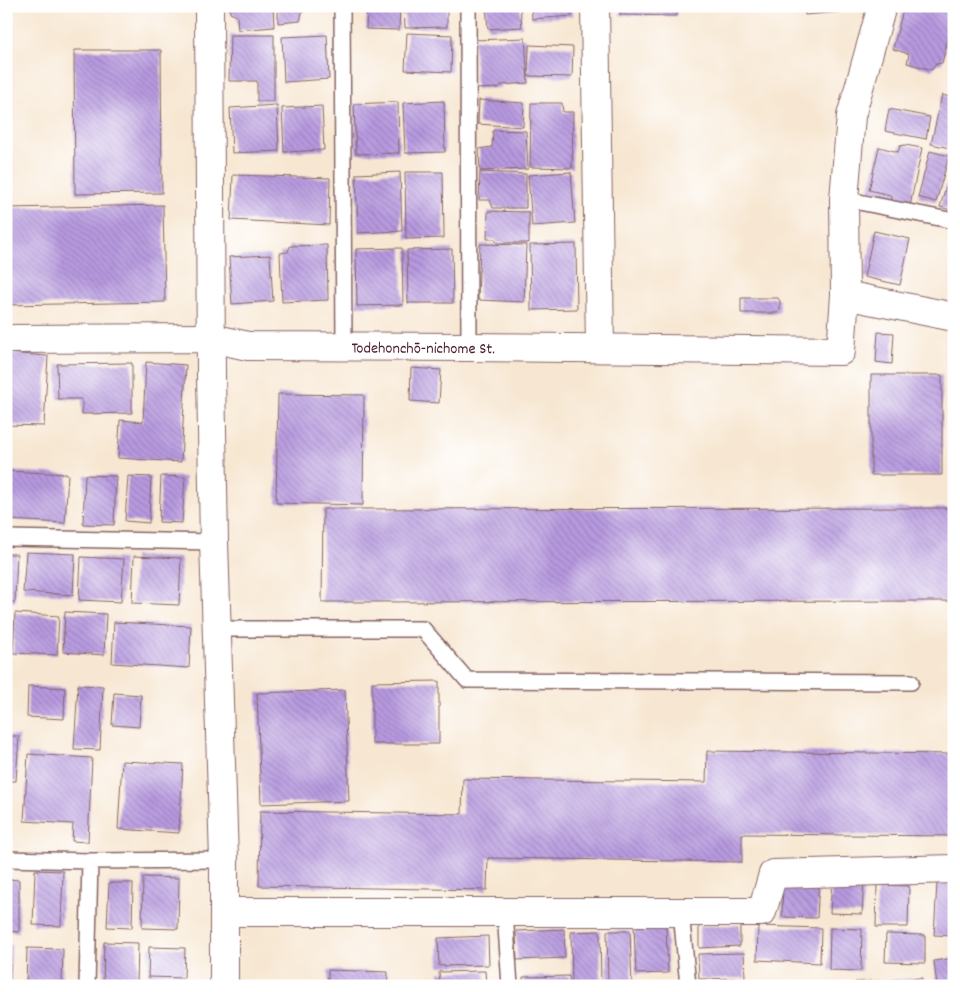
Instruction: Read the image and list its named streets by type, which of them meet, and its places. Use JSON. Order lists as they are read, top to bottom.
{
  "streets": {
    "street": ["Todehonchō-nichome St."]
  }
}
